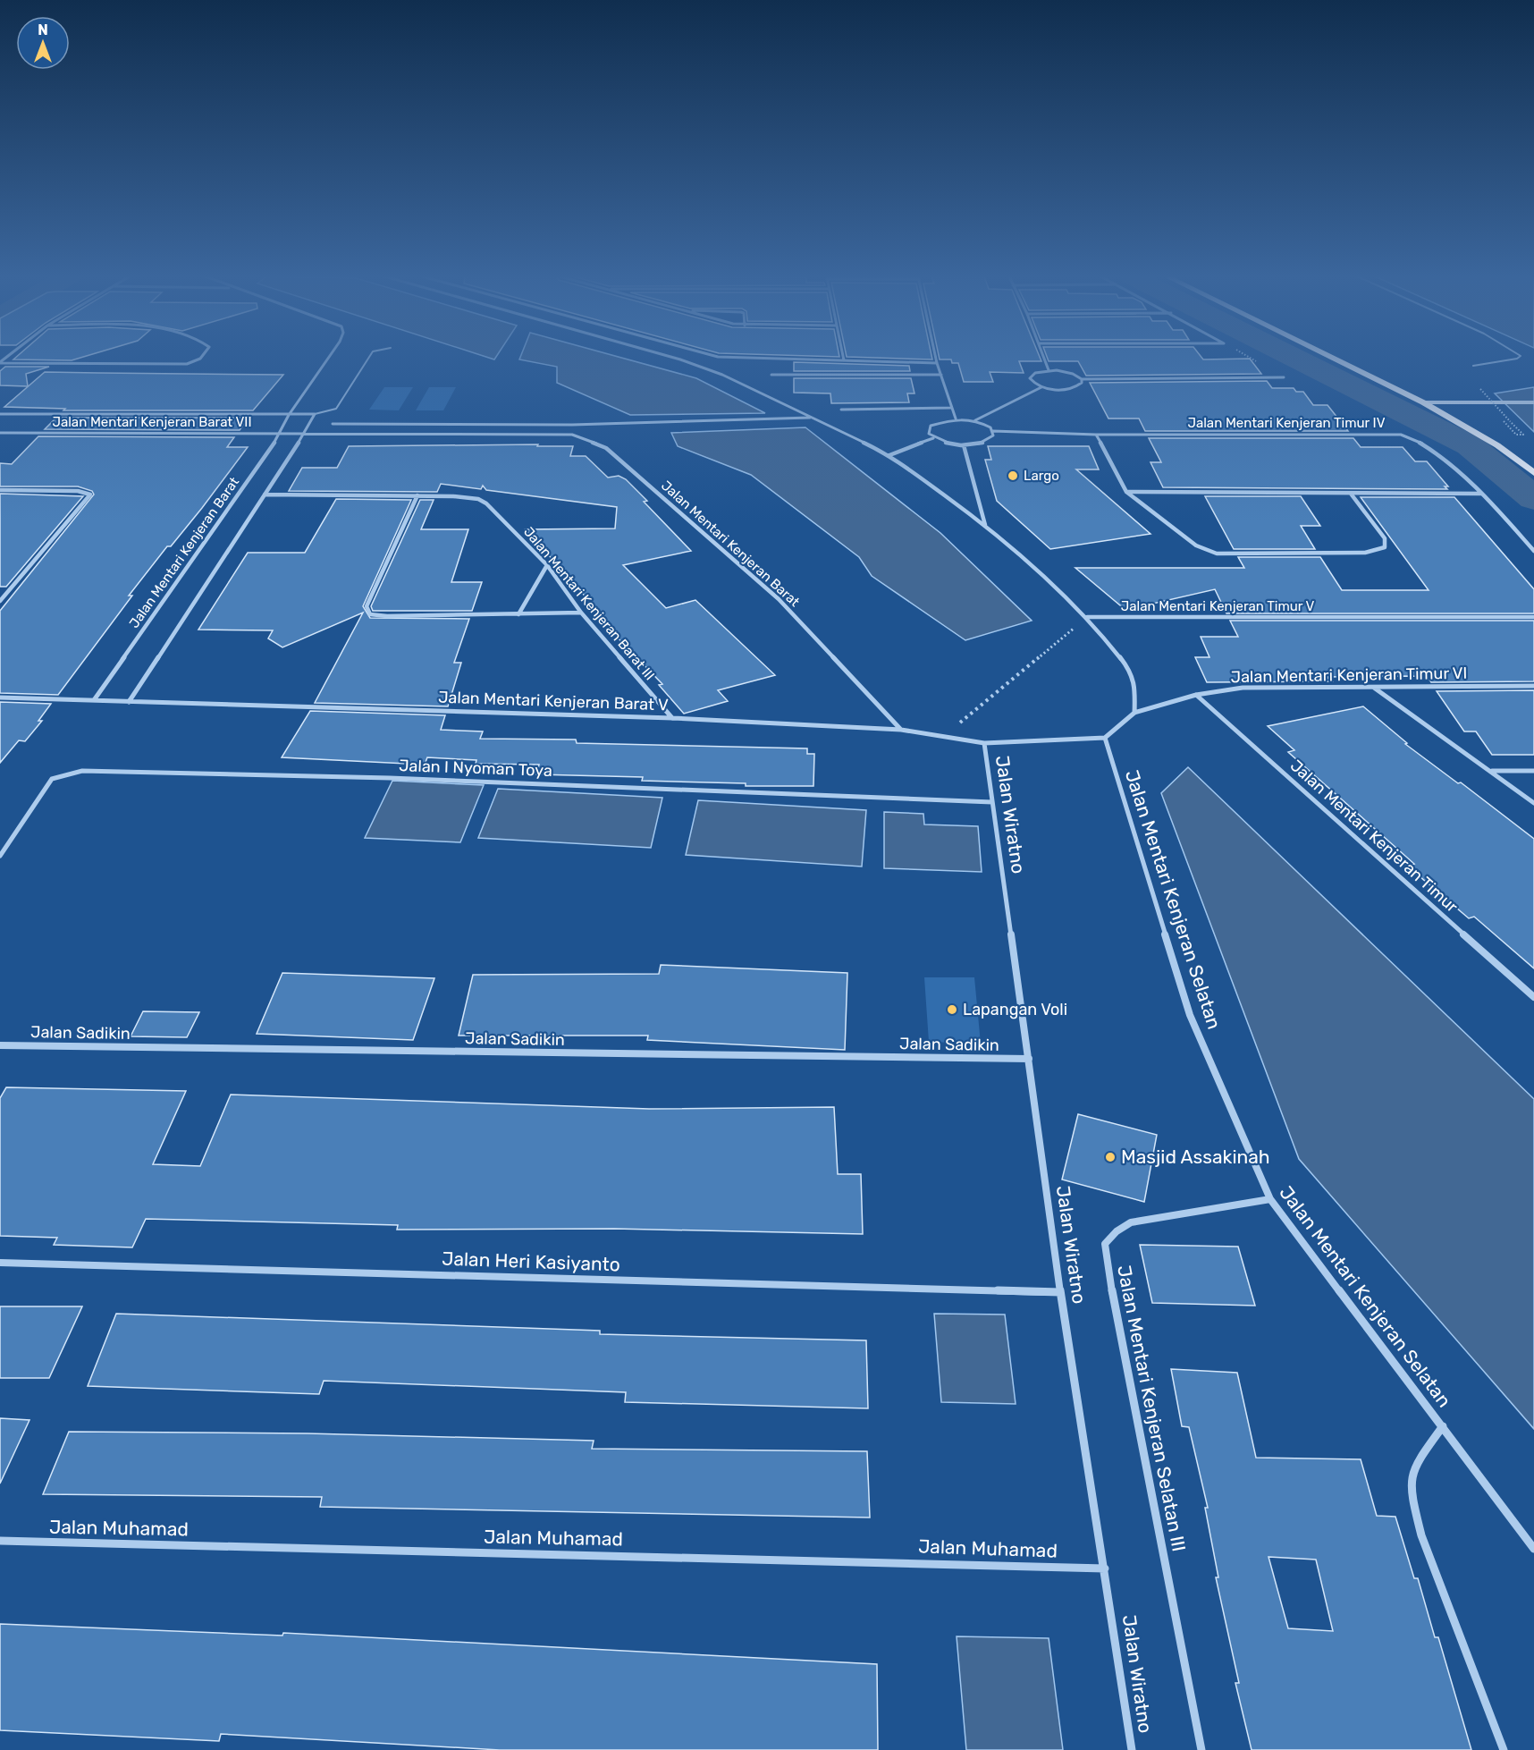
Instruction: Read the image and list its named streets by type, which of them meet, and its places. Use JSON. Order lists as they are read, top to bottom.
{
  "streets": {
    "street": [
      "Jalan Mentari Kenjeran Barat VII",
      "Jalan Mentari Kenjeran Timur IV",
      "Jalan Mentari Kenjeran Barat",
      "Jalan Mentari Kenjeran Barat III",
      "Jalan Mentari Kenjeran Timur V",
      "Jalan Mentari Kenjeran Timur VI",
      "Jalan Mentari Kenjeran Barat V",
      "Jalan I Nyoman Toya",
      "Jalan Wiratno",
      "Jalan Mentari Kenjeran Timur",
      "Jalan Mentari Kenjeran Selatan",
      "Jalan Sadikin",
      "Jalan Heri Kasiyanto",
      "Jalan Mentari Kenjeran Selatan III",
      "Jalan Muhamad"
    ]
  },
  "crossings": [
    ["Jalan Mentari Kenjeran Barat VII", "Jalan Mentari Kenjeran Barat"],
    ["Jalan Mentari Kenjeran Barat", "Jalan Mentari Kenjeran Barat V"],
    ["Jalan Mentari Kenjeran Barat III", "Jalan Mentari Kenjeran Barat V"],
    ["Jalan Mentari Kenjeran Timur VI", "Jalan Mentari Kenjeran Timur"],
    ["Jalan Mentari Kenjeran Barat V", "Jalan Wiratno"],
    ["Jalan Mentari Kenjeran Barat V", "Jalan Mentari Kenjeran Selatan"],
    ["Jalan I Nyoman Toya", "Jalan Wiratno"],
    ["Jalan Wiratno", "Jalan Sadikin"],
    ["Jalan Wiratno", "Jalan Heri Kasiyanto"],
    ["Jalan Wiratno", "Jalan Muhamad"],
    ["Jalan Mentari Kenjeran Selatan", "Jalan Mentari Kenjeran Selatan III"]
  ],
  "places": ["Largo", "Lapangan Voli", "Masjid Assakinah"],
  "north": "top"
}
